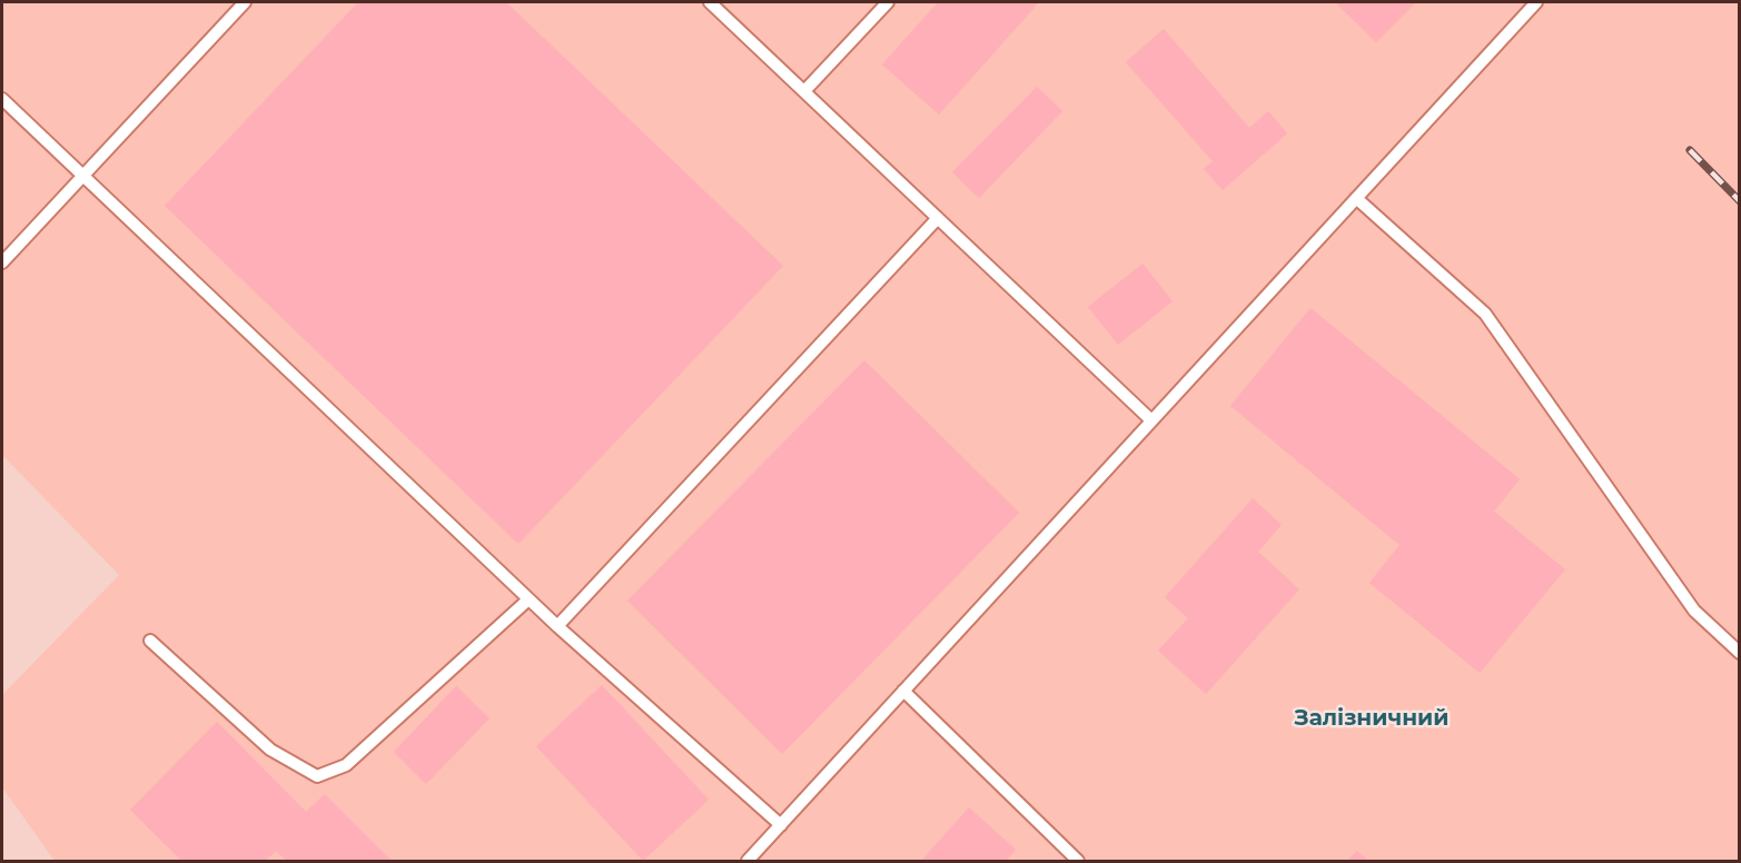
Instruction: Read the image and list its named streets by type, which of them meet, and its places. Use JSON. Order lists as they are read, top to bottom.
{
  "districts": ["Залізничний"]
}
